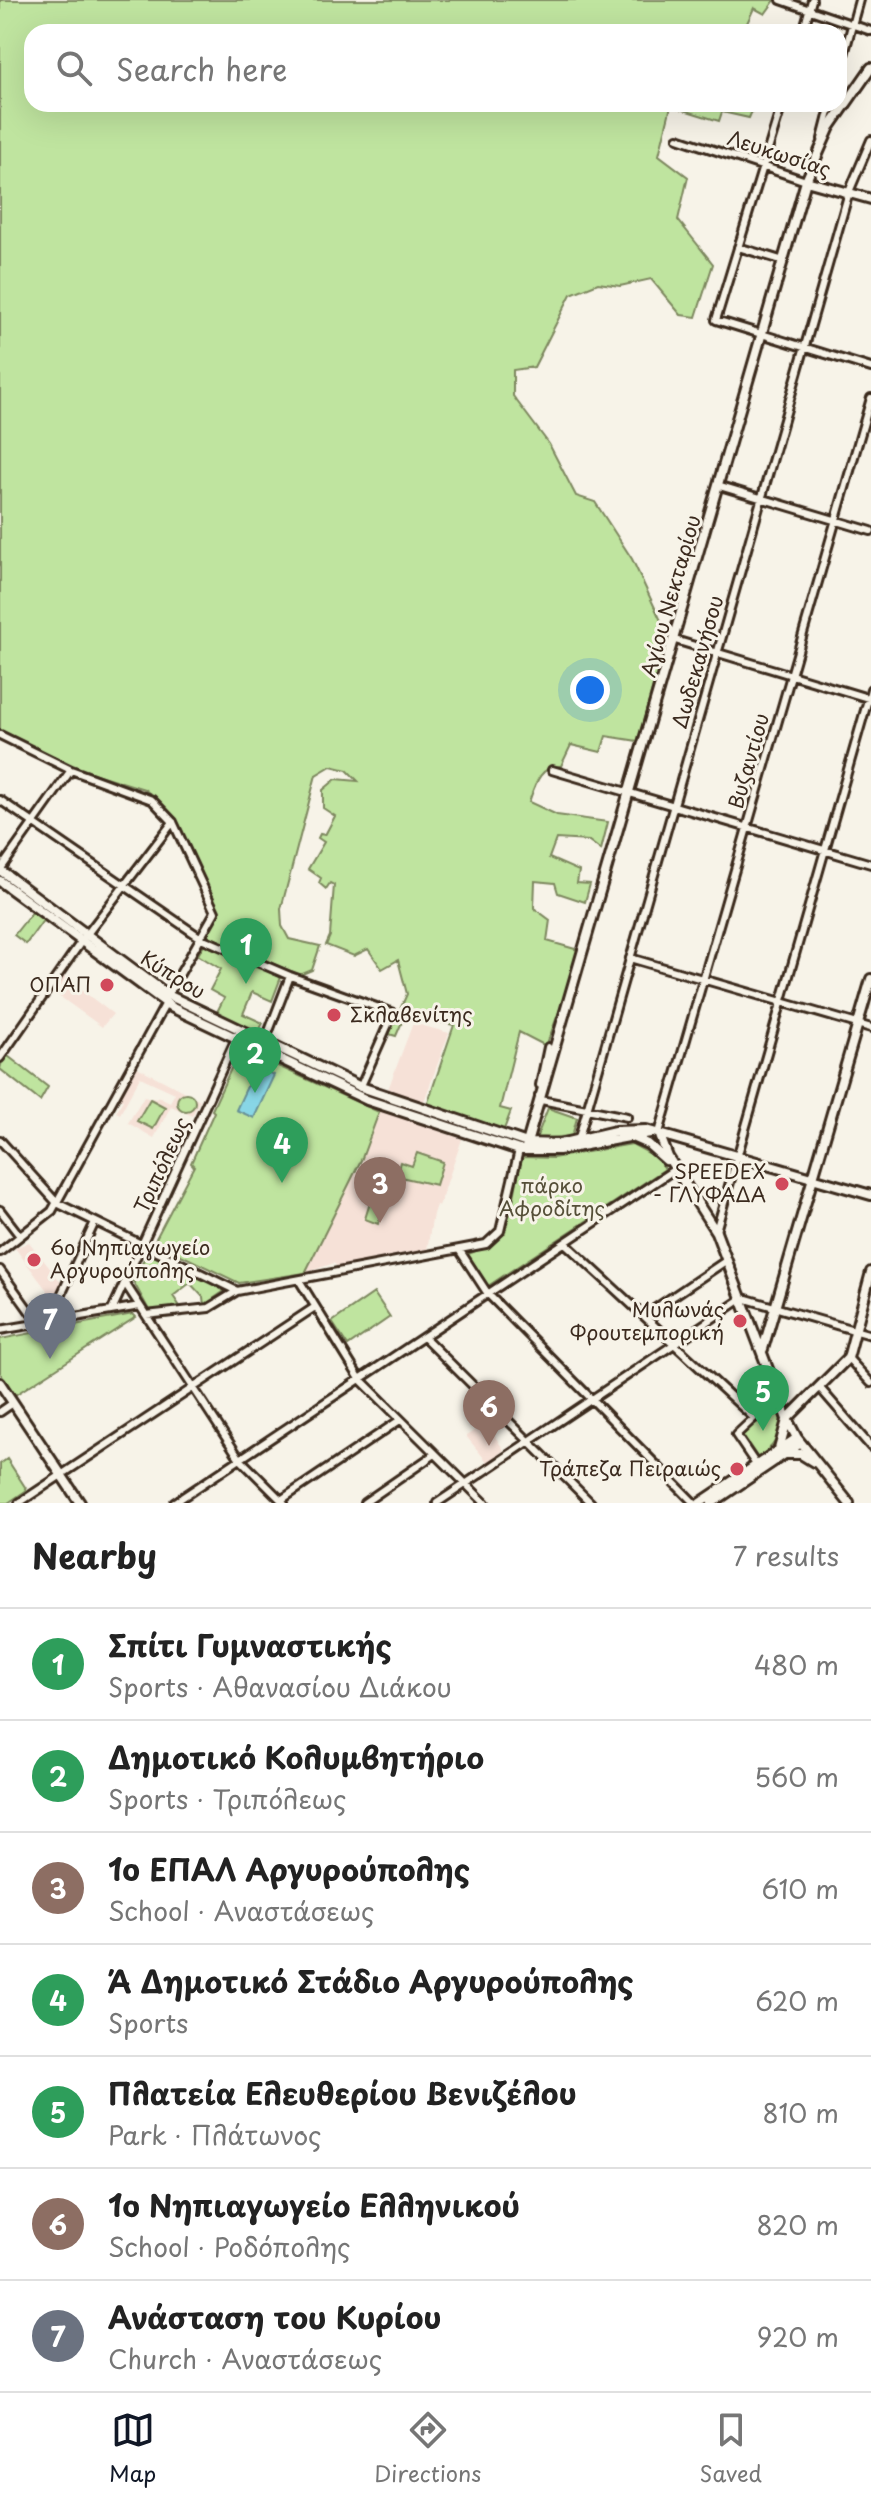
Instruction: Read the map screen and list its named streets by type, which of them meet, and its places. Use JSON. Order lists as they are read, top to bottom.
{
  "streets": {
    "street": [
      "Λευκωσίας",
      "Αγίου Νεκταρίου",
      "Δωδεκανήσου",
      "Βυζαντίου",
      "Κύπρου",
      "Τριπόλεως"
    ]
  },
  "crossings": [
    ["Λευκωσίας", "Αγίου Νεκταρίου"],
    ["Λευκωσίας", "Δωδεκανήσου"],
    ["Αγίου Νεκταρίου", "Κύπρου"],
    ["Δωδεκανήσου", "Κύπρου"],
    ["Βυζαντίου", "Κύπρου"],
    ["Κύπρου", "Τριπόλεως"]
  ],
  "parks": ["πάρκο Αφροδίτης"],
  "places": [
    "ΟΠΑΠ",
    "Σκλαβενίτης",
    "SPEEDEX - ΓΛΥΦΑΔΑ",
    "6ο Νηπιαγωγείο Αργυρούπολης",
    "Μυλωνάς Φρουτεμπορική",
    "Τράπεζα Πειραιώς"
  ],
  "page": {
    "search": "Search here",
    "pins": [
      "1",
      "2",
      "4",
      "3",
      "7",
      "5",
      "6"
    ],
    "heading": ["Nearby", "7 results"],
    "list": [
      {
        "mark": "1",
        "name": "Σπίτι Γυμναστικής",
        "note": "Sports · Αθανασίου Διάκου",
        "value": "480 m"
      },
      {
        "mark": "2",
        "name": "Δημοτικό Κολυμβητήριο",
        "note": "Sports · Τριπόλεως",
        "value": "560 m"
      },
      {
        "mark": "3",
        "name": "1o ΕΠΑΛ Αργυρούπολης",
        "note": "School · Αναστάσεως",
        "value": "610 m"
      },
      {
        "mark": "4",
        "name": "Α΄ Δημοτικό Στάδιο Αργυρούπολης",
        "note": "Sports",
        "value": "620 m"
      },
      {
        "mark": "5",
        "name": "Πλατεία Ελευθερίου Βενιζέλου",
        "note": "Park · Πλάτωνος",
        "value": "810 m"
      },
      {
        "mark": "6",
        "name": "1ο Νηπιαγωγείο Ελληνικού",
        "note": "School · Ροδόπολης",
        "value": "820 m"
      },
      {
        "mark": "7",
        "name": "Ανάσταση του Κυρίου",
        "note": "Church · Αναστάσεως",
        "value": "920 m"
      }
    ],
    "nav": ["Map", "Directions", "Saved"]
  }
}
